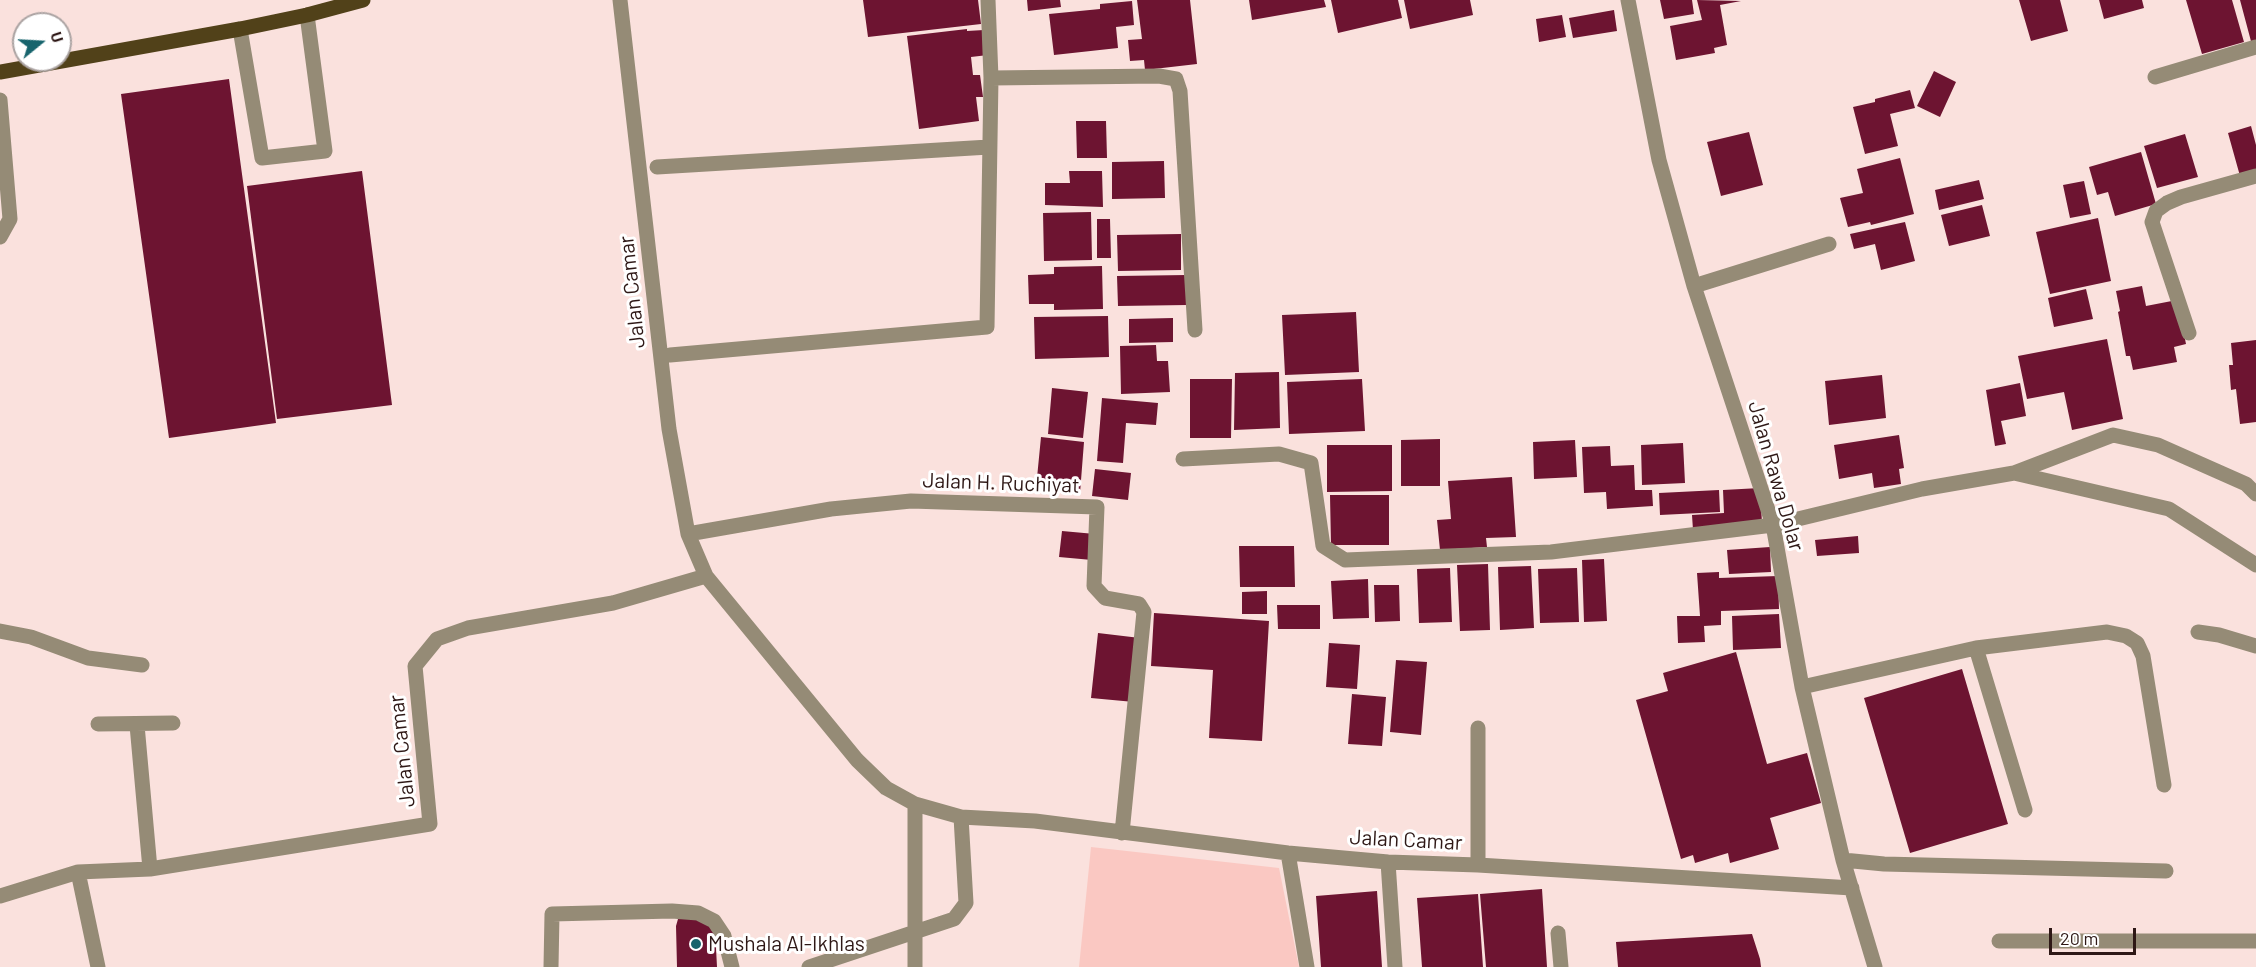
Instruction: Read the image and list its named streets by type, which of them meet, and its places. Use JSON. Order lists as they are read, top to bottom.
{
  "streets": {
    "street": ["Jalan Camar", "Jalan Rawa Dolar", "Jalan H. Ruchiyat"]
  },
  "crossings": [
    ["Jalan Camar", "Jalan Rawa Dolar"],
    ["Jalan Camar", "Jalan H. Ruchiyat"]
  ],
  "places": ["Mushala Al-Ikhlas"],
  "scale_bar": "20 m",
  "north": "right"
}
